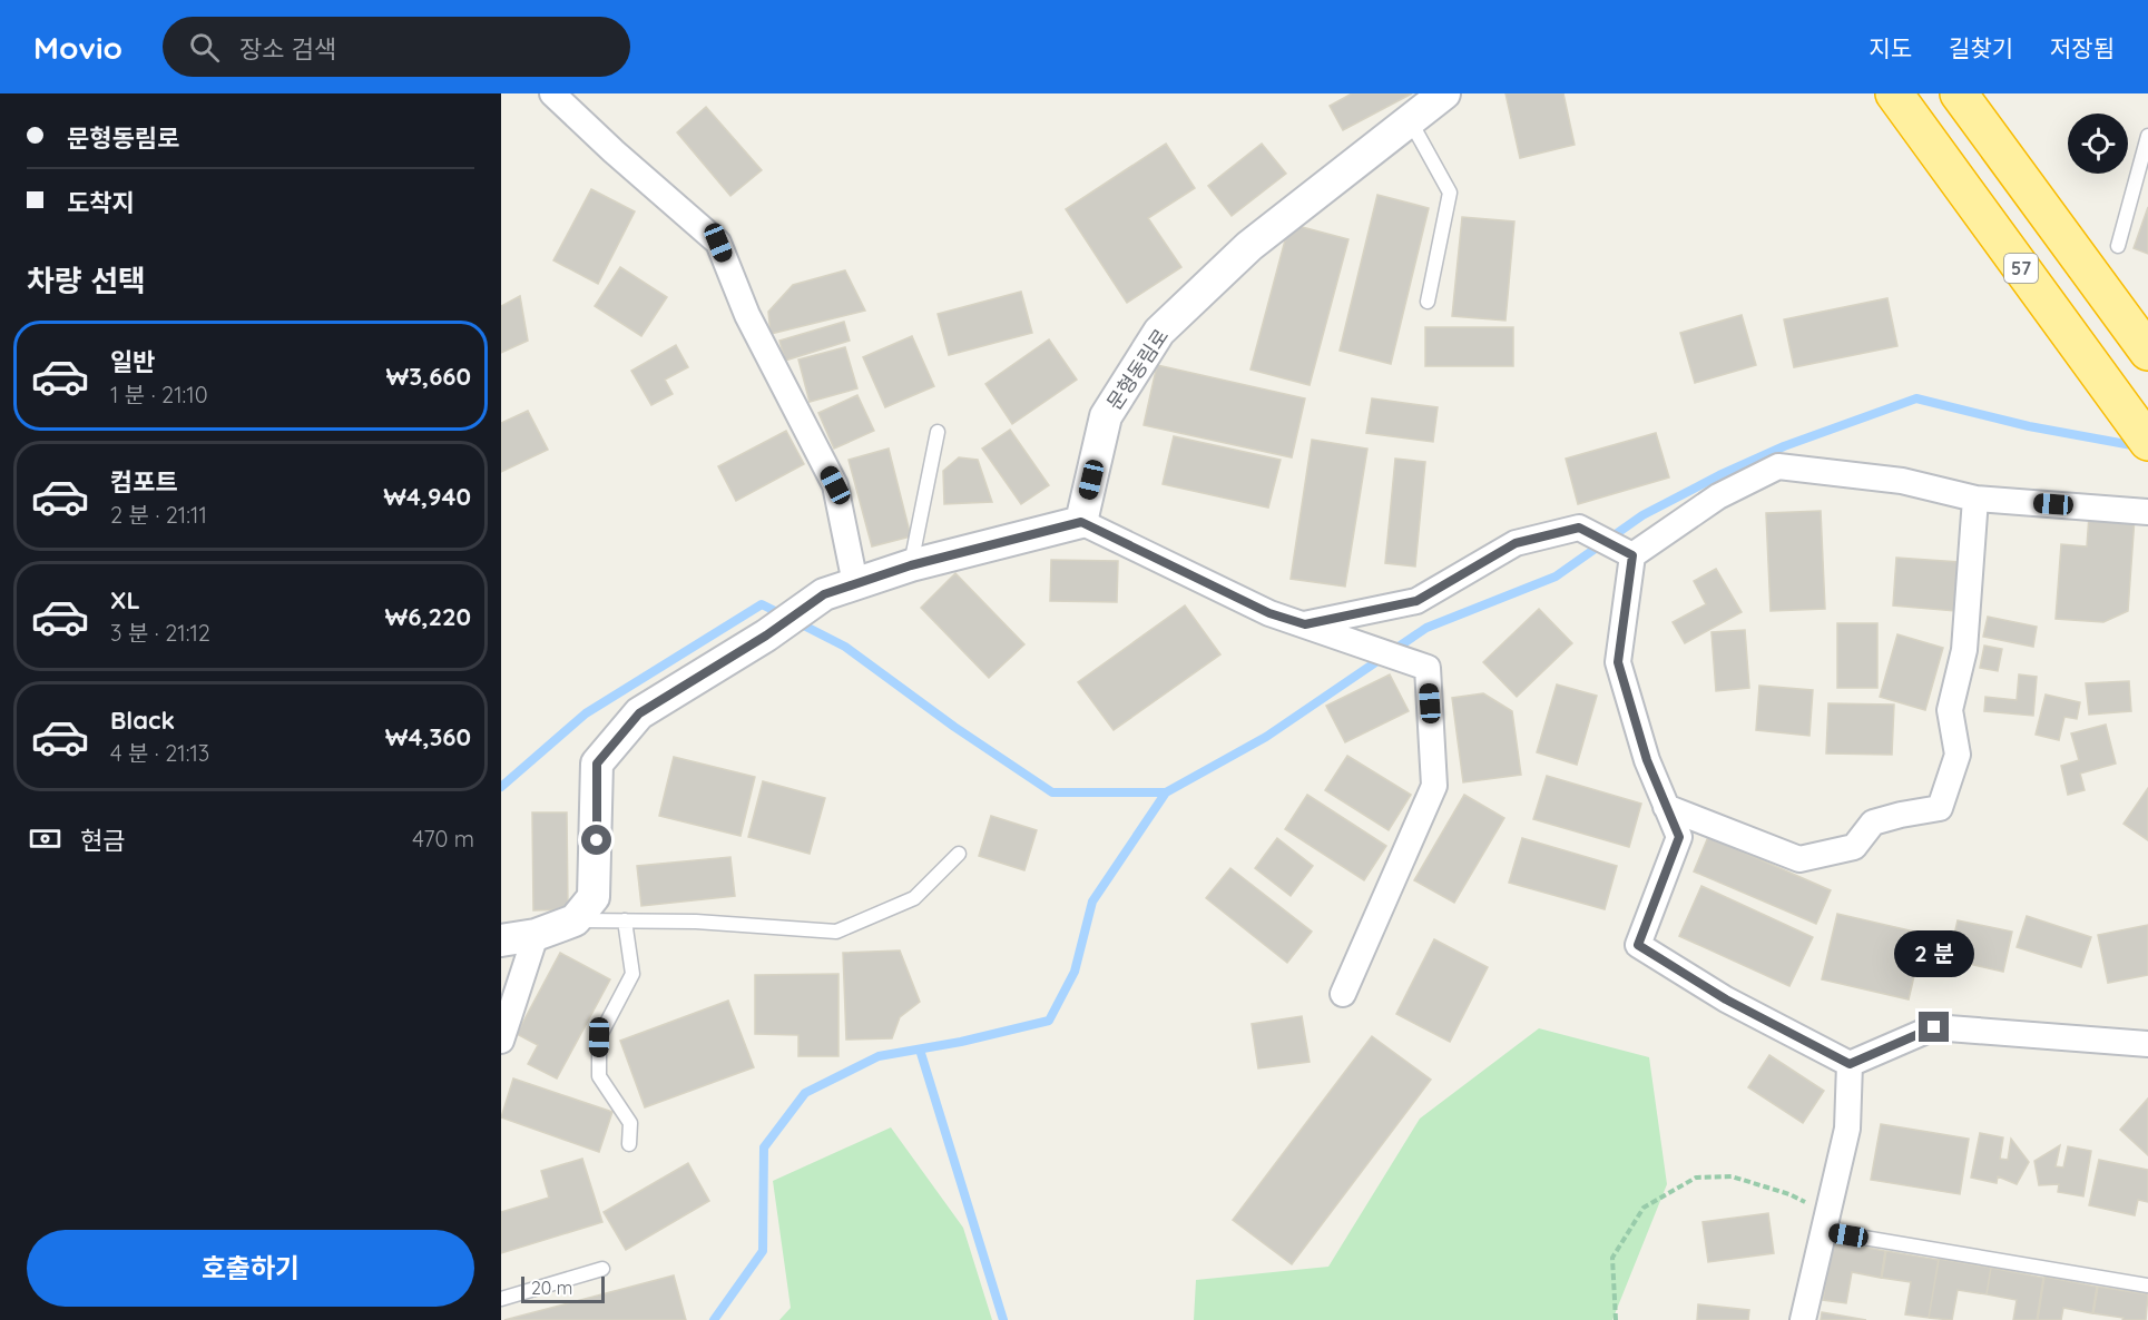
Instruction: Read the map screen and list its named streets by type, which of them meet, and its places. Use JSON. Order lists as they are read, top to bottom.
{
  "streets": {
    "highway": ["57"],
    "street": ["문형동림로"]
  },
  "scale_bar": "20 m",
  "page": {
    "header": "Movio",
    "search": "장소 검색",
    "nav": ["지도", "길찾기", "저장됨"],
    "banner": ["문형동림로", "도착지"],
    "heading": "차량 선택",
    "list": [
      {
        "name": "일반",
        "note": "1 분 · 21:10",
        "value": "₩3,660"
      },
      {
        "name": "컴포트",
        "note": "2 분 · 21:11",
        "value": "₩4,940"
      },
      {
        "name": "XL",
        "note": "3 분 · 21:12",
        "value": "₩6,220"
      },
      {
        "name": "Black",
        "note": "4 분 · 21:13",
        "value": "₩4,360"
      }
    ],
    "pay": ["현금", "470 m"],
    "bubble": "2 분",
    "buttons": "호출하기",
    "scale": "20 m"
  }
}
